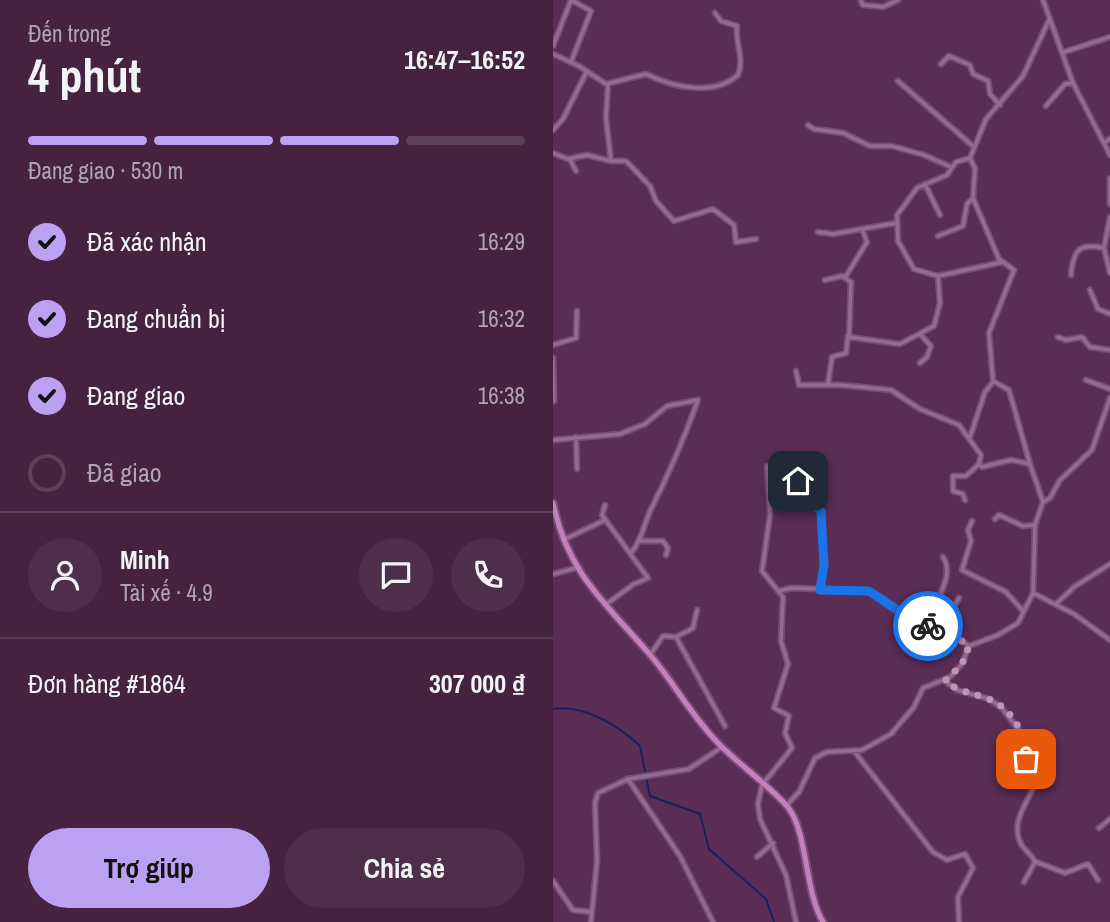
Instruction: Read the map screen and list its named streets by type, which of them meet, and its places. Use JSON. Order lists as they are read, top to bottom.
{
  "page": {
    "heading": ["4 phút", "Đến trong", "16:47–16:52"],
    "panel": [
      "Minh",
      "Tài xế · 4.9",
      "Đơn hàng #1864",
      "307 000 ₫"
    ],
    "bar": "Đang giao · 530 m",
    "list": [
      ["Đã xác nhận", "16:29"],
      ["Đang chuẩn bị", "16:32"],
      ["Đang giao", "16:38"],
      "Đã giao"
    ],
    "buttons": ["Trợ giúp", "Chia sẻ"]
  }
}
